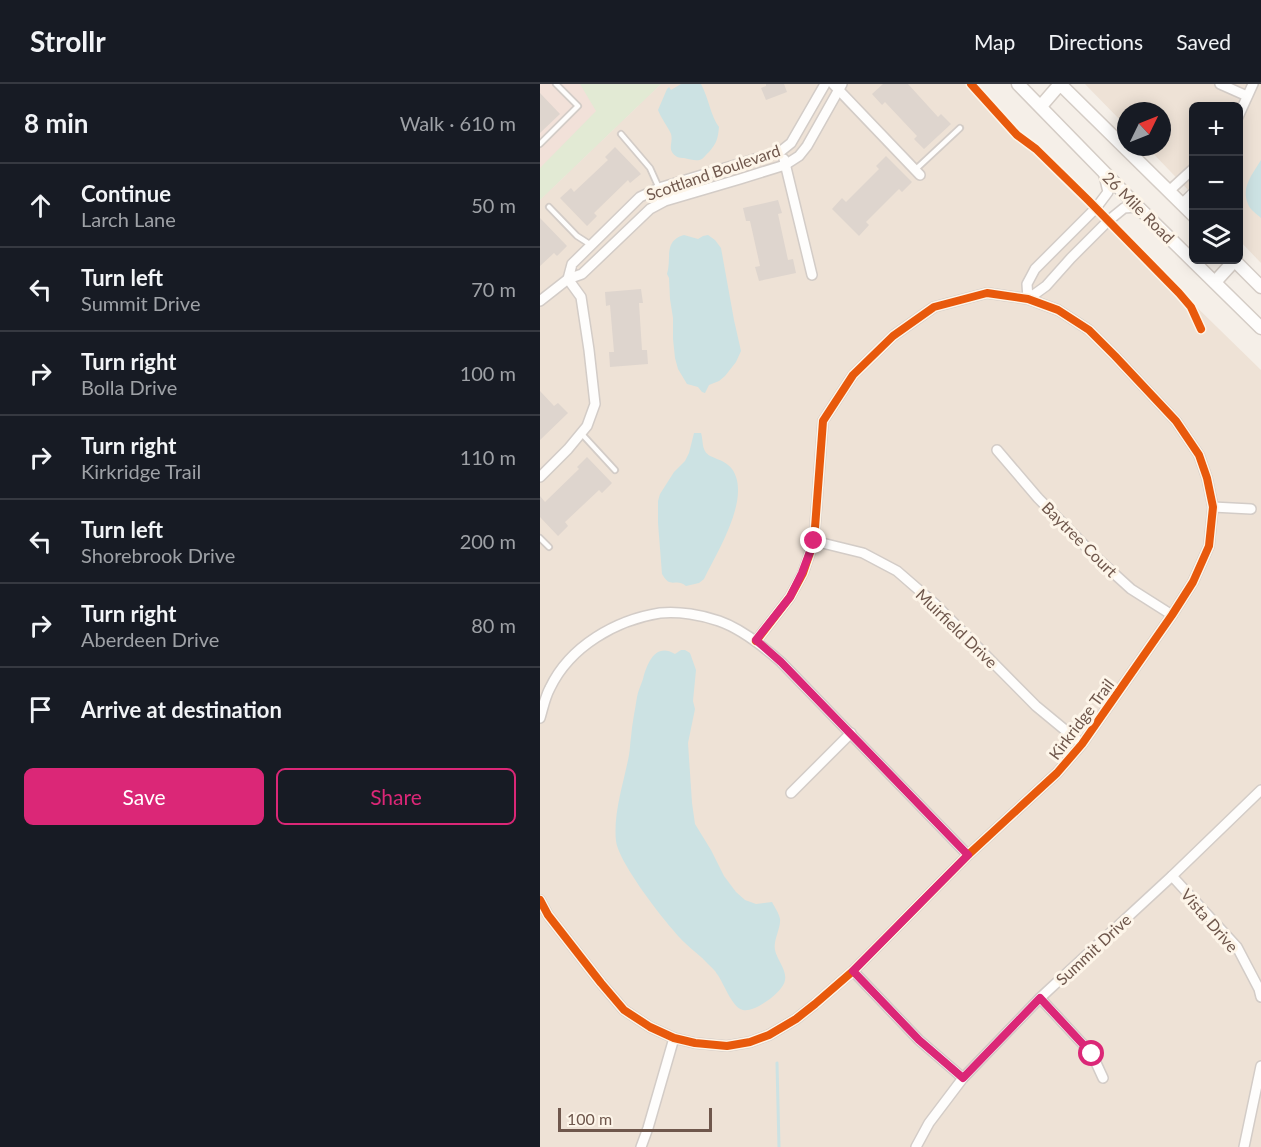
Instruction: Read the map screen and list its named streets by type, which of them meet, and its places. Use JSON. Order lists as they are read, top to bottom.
{
  "streets": {
    "main road": ["26 Mile Road"],
    "street": [
      "Scottland Boulevard",
      "Baytree Court",
      "Muirfield Drive",
      "Kirkridge Trail",
      "Vista Drive",
      "Summit Drive"
    ]
  },
  "crossings": [
    ["Baytree Court", "Kirkridge Trail"],
    ["Muirfield Drive", "Kirkridge Trail"],
    ["Vista Drive", "Summit Drive"]
  ],
  "scale_bar": "100 m",
  "north": "top right",
  "page": {
    "header": "Strollr",
    "nav": ["Map", "Directions", "Saved"],
    "heading": ["8 min", "Walk · 610 m"],
    "map_buttons": ["+", "−"],
    "list": [
      ["Continue", "Larch Lane", "50 m"],
      ["Turn left", "Summit Drive", "70 m"],
      ["Turn right", "Bolla Drive", "100 m"],
      ["Turn right", "Kirkridge Trail", "110 m"],
      ["Turn left", "Shorebrook Drive", "200 m"],
      ["Turn right", "Aberdeen Drive", "80 m"],
      "Arrive at destination"
    ],
    "buttons": ["Save", "Share"],
    "scale": "100 m"
  }
}
